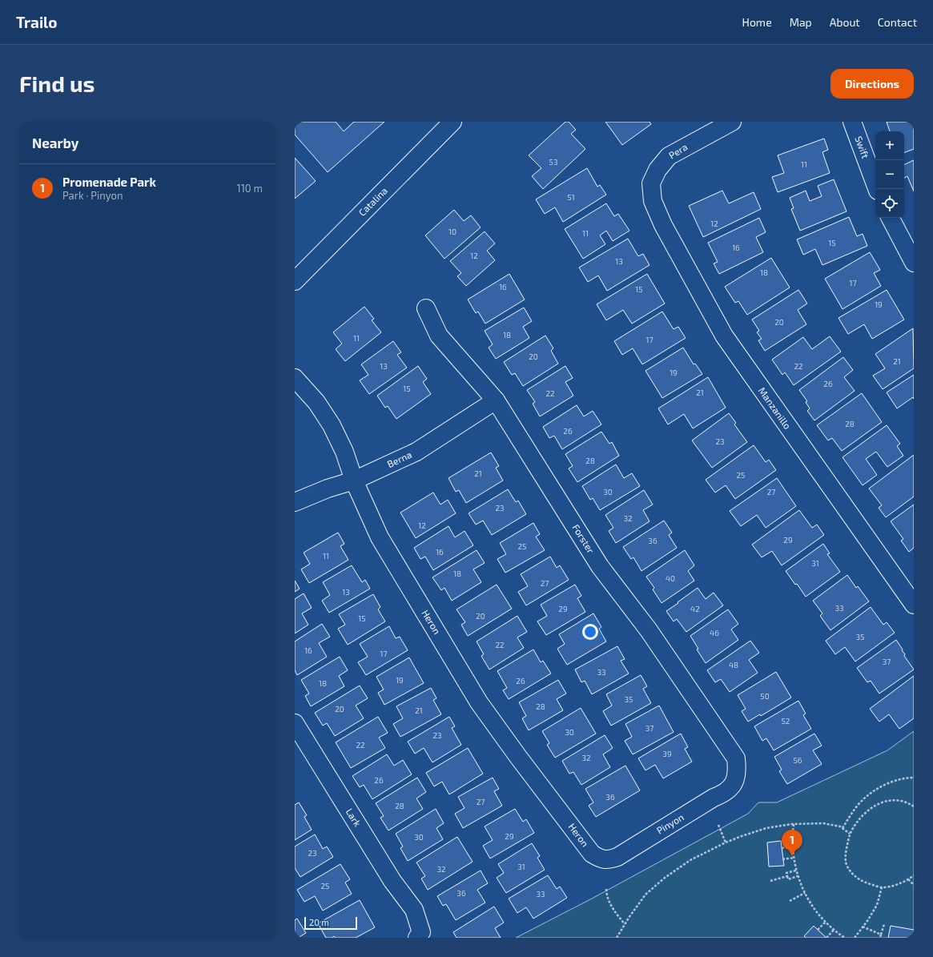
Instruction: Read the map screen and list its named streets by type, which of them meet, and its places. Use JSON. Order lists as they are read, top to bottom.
{
  "streets": {
    "street": [
      "Swift",
      "Pera",
      "Catalina",
      "Manzanillo",
      "Berna",
      "Forster",
      "Heron",
      "Lark",
      "Pinyon"
    ]
  },
  "crossings": [
    ["Pera", "Manzanillo"],
    ["Berna", "Forster"],
    ["Berna", "Heron"],
    ["Forster", "Pinyon"],
    ["Heron", "Pinyon"]
  ],
  "house_numbers": [
    "53",
    "11",
    "51",
    "12",
    "10",
    "11",
    "15",
    "16",
    "12",
    "13",
    "18",
    "17",
    "16",
    "15",
    "19",
    "20",
    "18",
    "11",
    "17",
    "20",
    "21",
    "13",
    "22",
    "19",
    "26",
    "15",
    "21",
    "22",
    "28",
    "26",
    "23",
    "28",
    "21",
    "25",
    "30",
    "27",
    "23",
    "32",
    "12",
    "29",
    "36",
    "25",
    "16",
    "11",
    "31",
    "18",
    "40",
    "27",
    "13",
    "33",
    "29",
    "42",
    "20",
    "15",
    "46",
    "35",
    "22",
    "16",
    "17",
    "37",
    "48",
    "33",
    "19",
    "26",
    "18",
    "50",
    "35",
    "28",
    "20",
    "21",
    "52",
    "37",
    "30",
    "23",
    "22",
    "39",
    "32",
    "56",
    "26",
    "36",
    "27",
    "28",
    "29",
    "30",
    "23",
    "31",
    "32",
    "25",
    "36",
    "33"
  ],
  "scale_bar": "20 m",
  "page": {
    "header": "Trailo",
    "nav": [
      "Home",
      "Map",
      "About",
      "Contact"
    ],
    "buttons": "Directions",
    "title": "Find us",
    "heading": "Nearby",
    "map_buttons": ["+", "−"],
    "list": [
      {
        "mark": "1",
        "name": "Promenade Park",
        "note": "Park · Pinyon",
        "value": "110 m"
      }
    ],
    "pins": "1",
    "scale": "20 m"
  }
}
